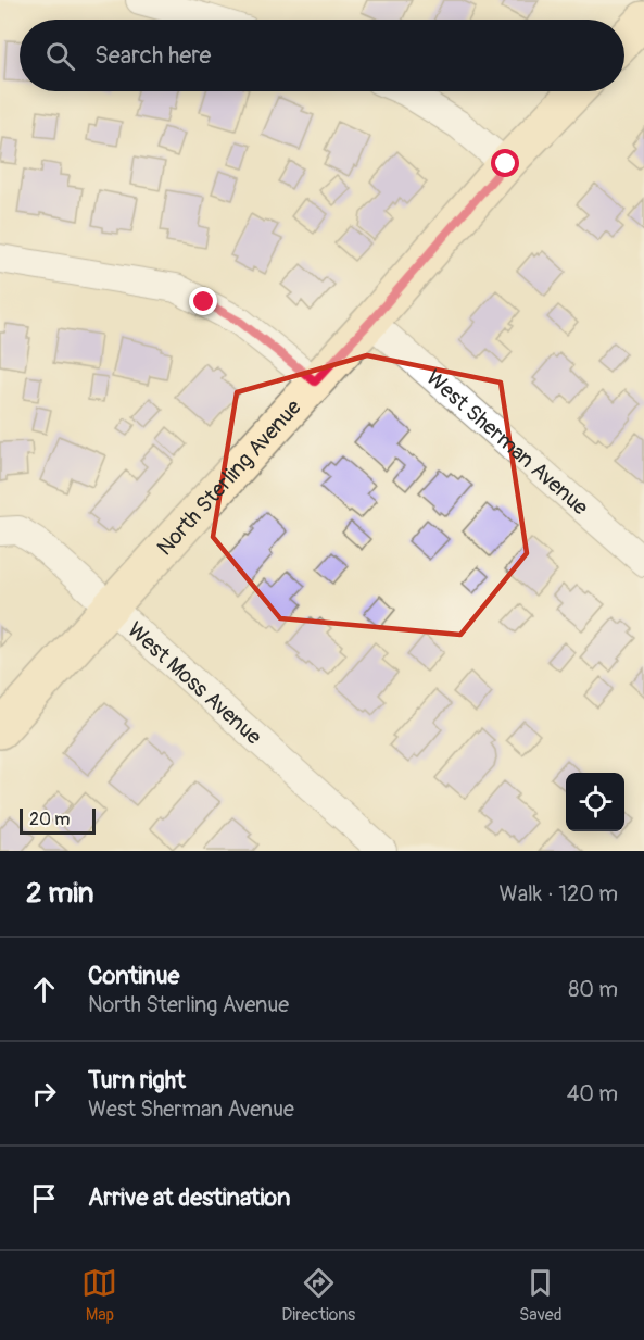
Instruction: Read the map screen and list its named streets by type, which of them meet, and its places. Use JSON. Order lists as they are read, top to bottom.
{
  "streets": {
    "street": ["West Sherman Avenue", "North Sterling Avenue", "West Moss Avenue"]
  },
  "crossings": [
    ["West Sherman Avenue", "North Sterling Avenue"],
    ["North Sterling Avenue", "West Moss Avenue"]
  ],
  "scale_bar": "20 m",
  "page": {
    "search": "Search here",
    "scale": "20 m",
    "heading": ["2 min", "Walk · 120 m"],
    "list": [
      ["Continue", "North Sterling Avenue", "80 m"],
      ["Turn right", "West Sherman Avenue", "40 m"],
      "Arrive at destination"
    ],
    "nav": ["Map", "Directions", "Saved"]
  }
}
